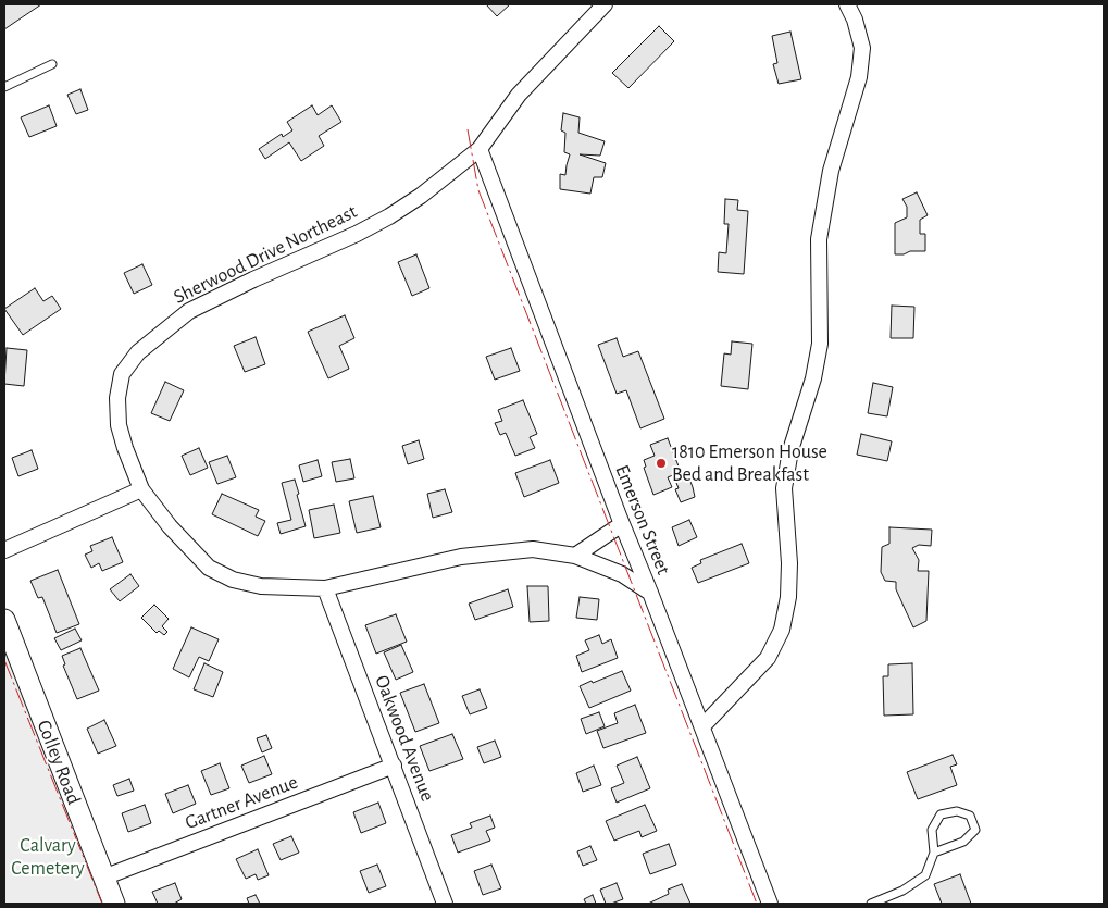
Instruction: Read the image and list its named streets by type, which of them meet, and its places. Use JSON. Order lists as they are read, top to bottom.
{
  "streets": {
    "street": [
      "Sherwood Drive Northeast",
      "Emerson Street",
      "Oakwood Avenue",
      "Colley Road",
      "Gartner Avenue"
    ]
  },
  "crossings": [
    ["Sherwood Drive Northeast", "Emerson Street"],
    ["Sherwood Drive Northeast", "Oakwood Avenue"],
    ["Oakwood Avenue", "Gartner Avenue"],
    ["Colley Road", "Gartner Avenue"]
  ],
  "parks": ["Calvary Cemetery"],
  "places": ["1810 Emerson House Bed and Breakfast"]
}
